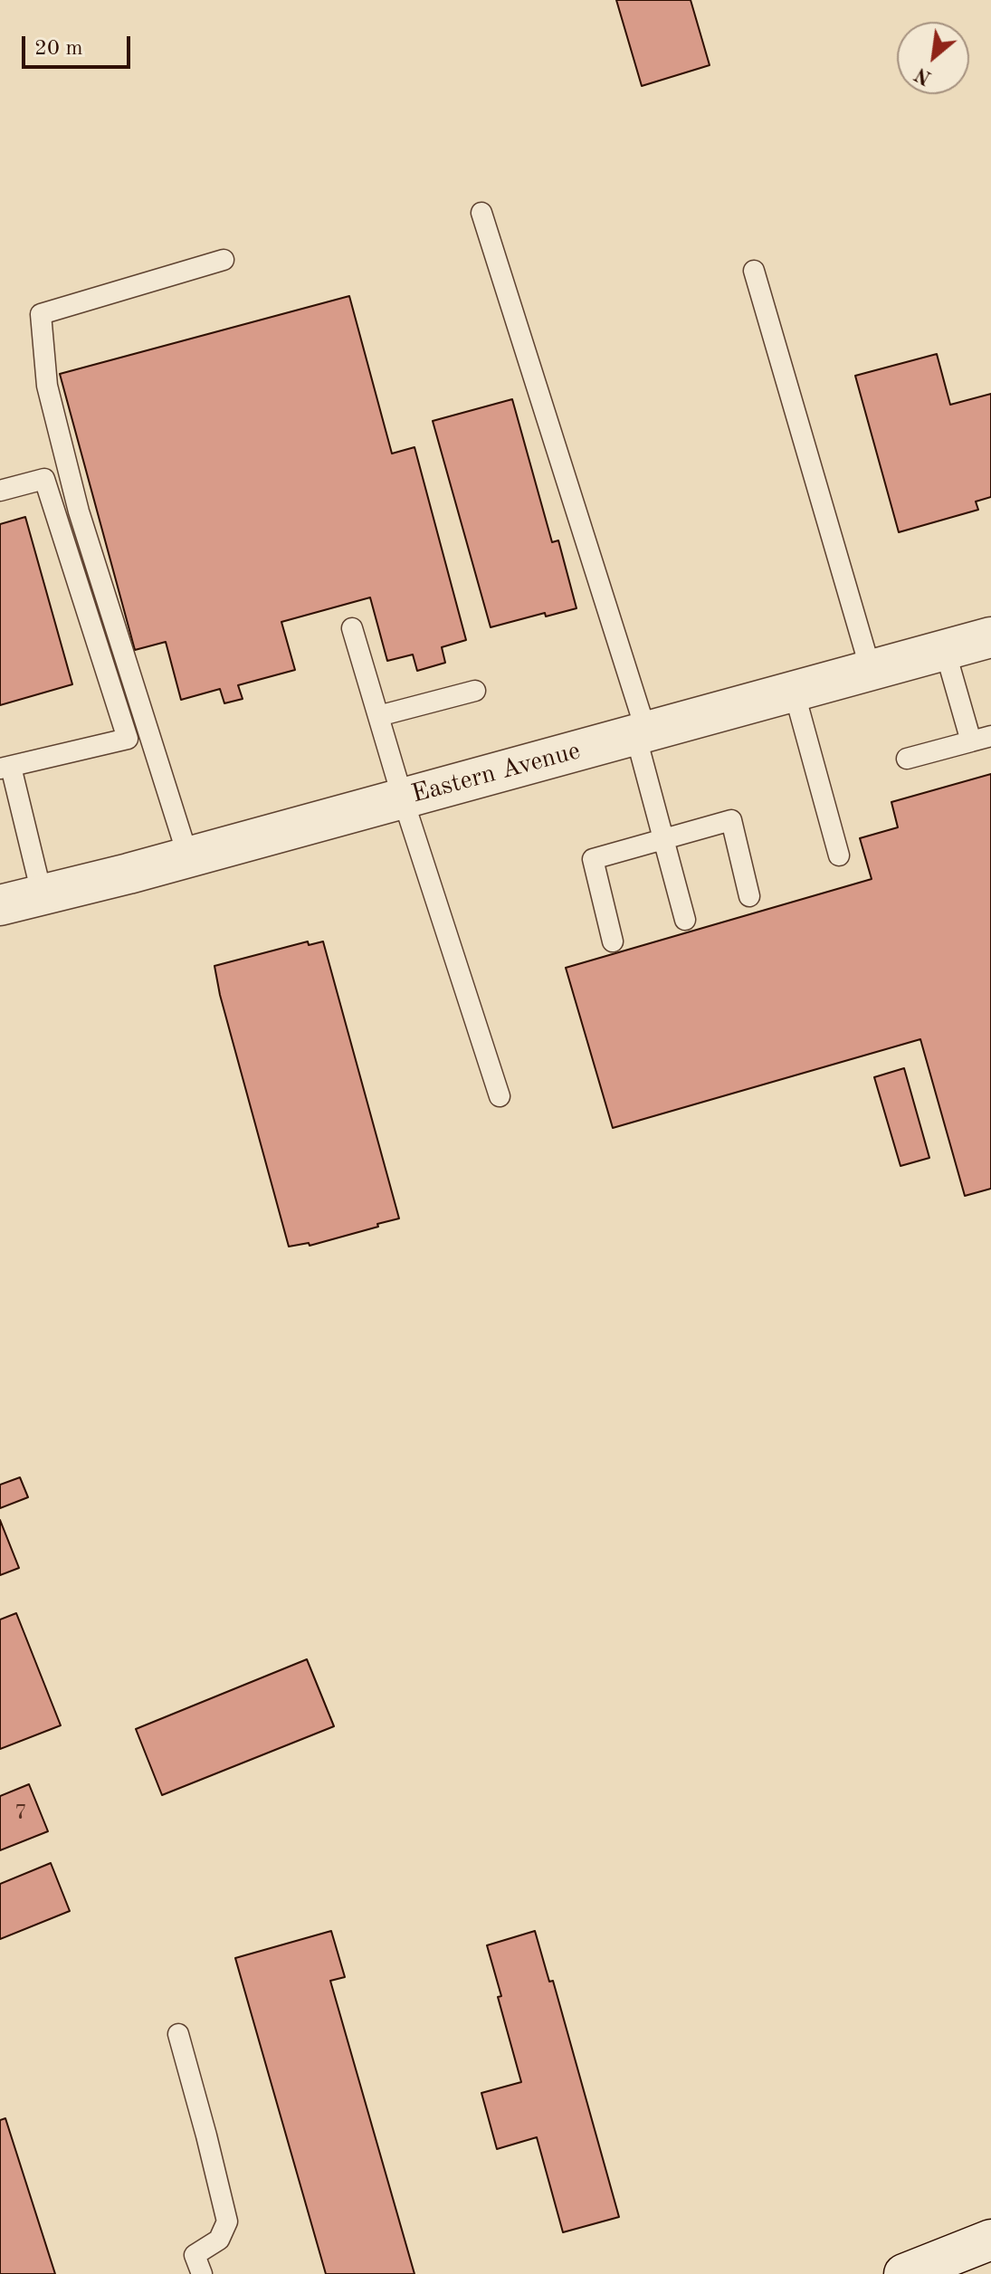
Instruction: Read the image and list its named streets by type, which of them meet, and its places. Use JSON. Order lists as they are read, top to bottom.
{
  "streets": {
    "street": ["Eastern Avenue"]
  },
  "house_numbers": ["7"],
  "scale_bar": "20 m",
  "north": "bottom left"
}
